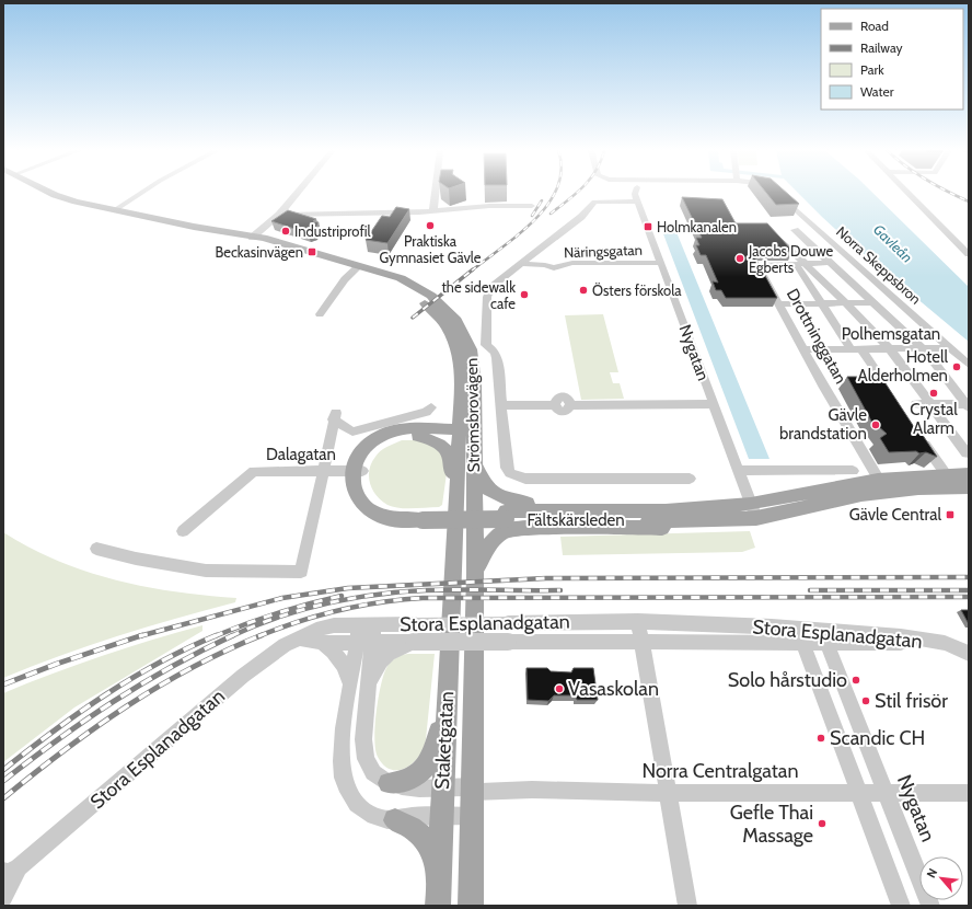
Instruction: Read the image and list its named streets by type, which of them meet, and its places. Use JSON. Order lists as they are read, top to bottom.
{
  "streets": {
    "main road": ["Strömsbrovägen", "Fältskärsleden", "Staketgatan"],
    "street": [
      "Näringsgatan",
      "Norra Skeppsbron",
      "Polhemsgatan",
      "Drottninggatan",
      "Nygatan",
      "Dalagatan",
      "Stora Esplanadgatan",
      "Norra Centralgatan"
    ]
  },
  "crossings": [
    ["Näringsgatan", "Nygatan"],
    ["Norra Skeppsbron", "Polhemsgatan"],
    ["Polhemsgatan", "Drottninggatan"],
    ["Drottninggatan", "Fältskärsleden"],
    ["Nygatan", "Fältskärsleden"],
    ["Nygatan", "Stora Esplanadgatan"],
    ["Nygatan", "Norra Centralgatan"],
    ["Strömsbrovägen", "Staketgatan"],
    ["Dalagatan", "Fältskärsleden"],
    ["Stora Esplanadgatan", "Norra Centralgatan"],
    ["Staketgatan", "Norra Centralgatan"]
  ],
  "water": ["Gavleån"],
  "places": {
    "other": [
      "Praktiska Gymnasiet Gävle",
      "Industriprofil",
      "Jacobs Douwe Egberts",
      "Östers förskola",
      "the sidewalk cafe",
      "Hotell Alderholmen",
      "Crystal Alarm",
      "Gävle brandstation",
      "Solo hårstudio",
      "Vasaskolan",
      "Stil frisör",
      "Scandic CH",
      "Gefle Thai Massage"
    ],
    "transit": ["Holmkanalen", "Beckasinvägen", "Gävle Central"]
  },
  "legend": [
    "Road",
    "Railway",
    "Park",
    "Water"
  ],
  "north": "top left"
}
